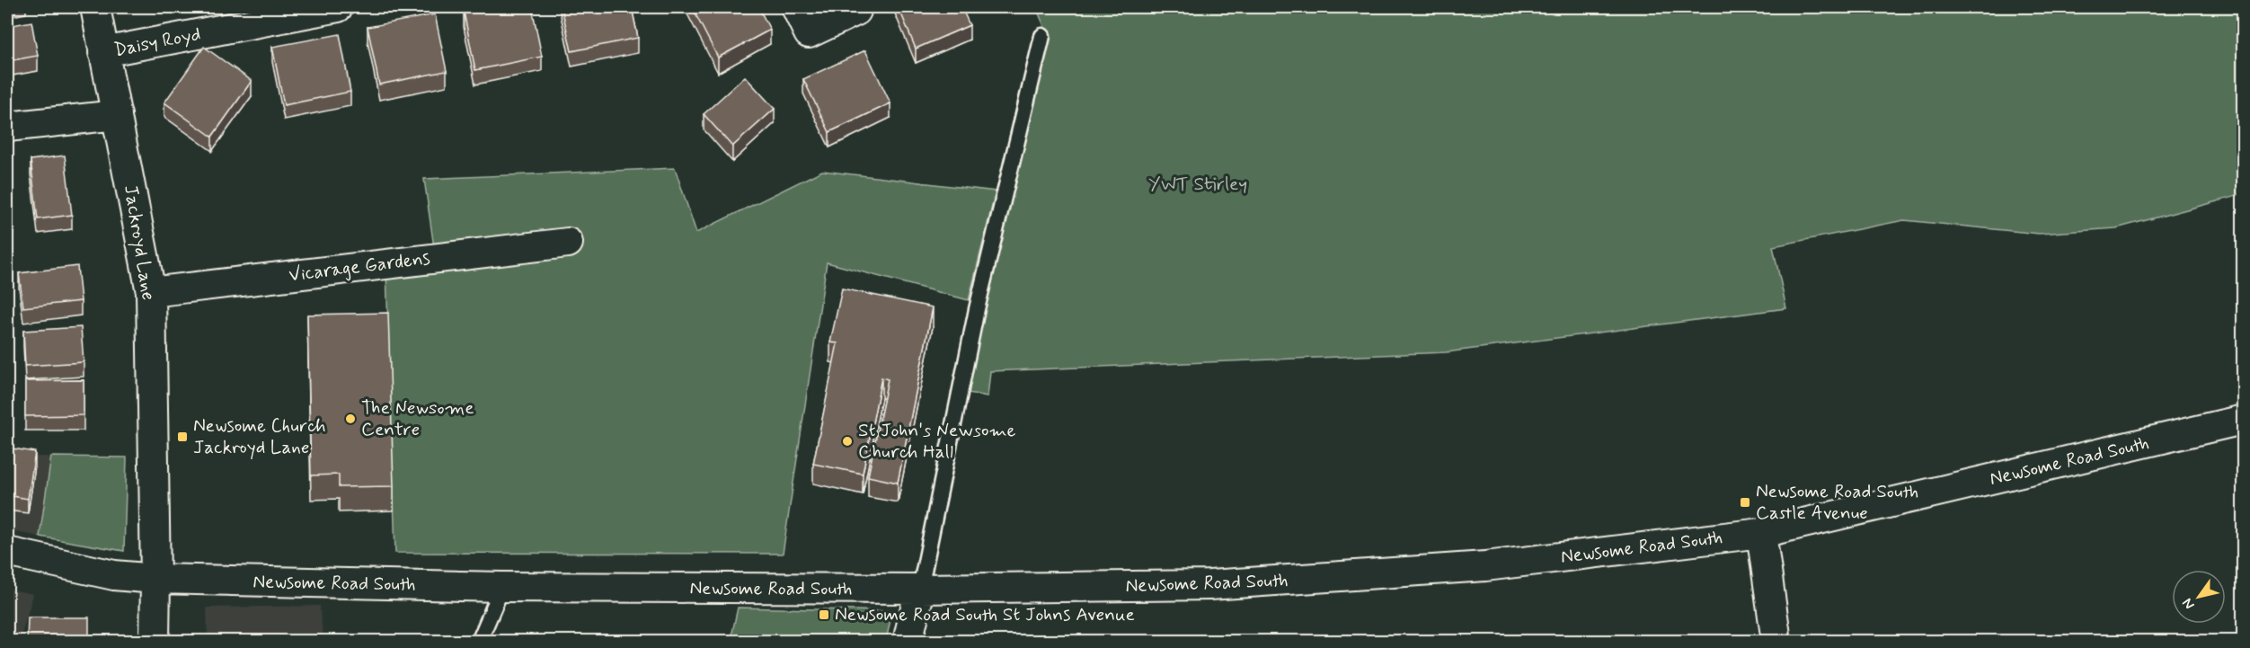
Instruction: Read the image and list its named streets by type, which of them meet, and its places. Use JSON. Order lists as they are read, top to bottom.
{
  "streets": {
    "street": [
      "Daisy Royd",
      "Jackroyd Lane",
      "Vicarage Gardens",
      "Newsome Road South"
    ]
  },
  "crossings": [
    ["Daisy Royd", "Jackroyd Lane"],
    ["Jackroyd Lane", "Vicarage Gardens"],
    ["Jackroyd Lane", "Newsome Road South"]
  ],
  "parks": ["YWT Stirley"],
  "places": {
    "other": ["The Newsome Centre", "St John's Newsome Church Hall"],
    "transit": ["Newsome Church Jackroyd Lane", "Newsome Road South Castle Avenue", "Newsome Road South St Johns Avenue"]
  },
  "north": "bottom left"
}
